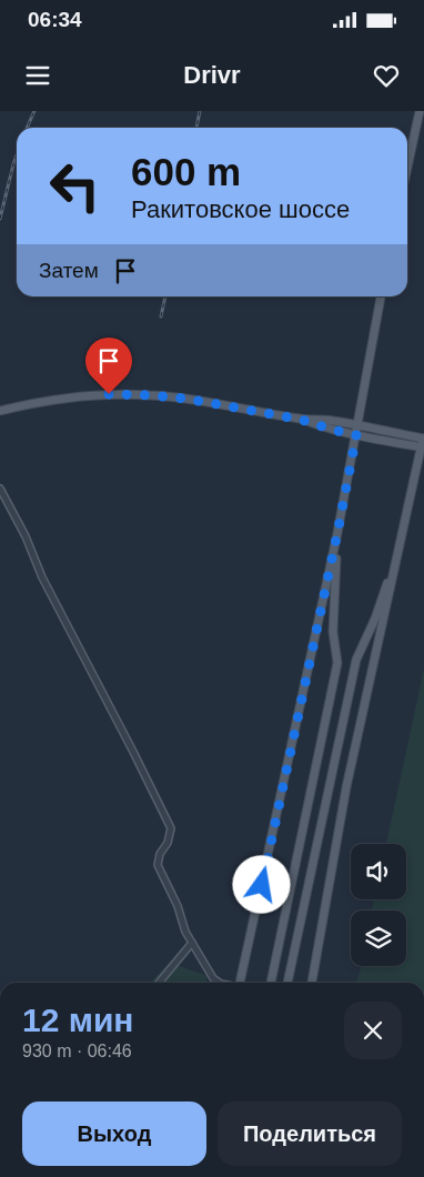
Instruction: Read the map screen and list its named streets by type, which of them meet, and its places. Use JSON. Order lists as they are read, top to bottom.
{
  "page": {
    "status": "06:34",
    "header": "Drivr",
    "turn": ["600 m", "Ракитовское шоссе"],
    "then": "Затем",
    "heading": ["12 мин", "930 m · 06:46"],
    "buttons": ["Выход", "Поделиться"]
  }
}
